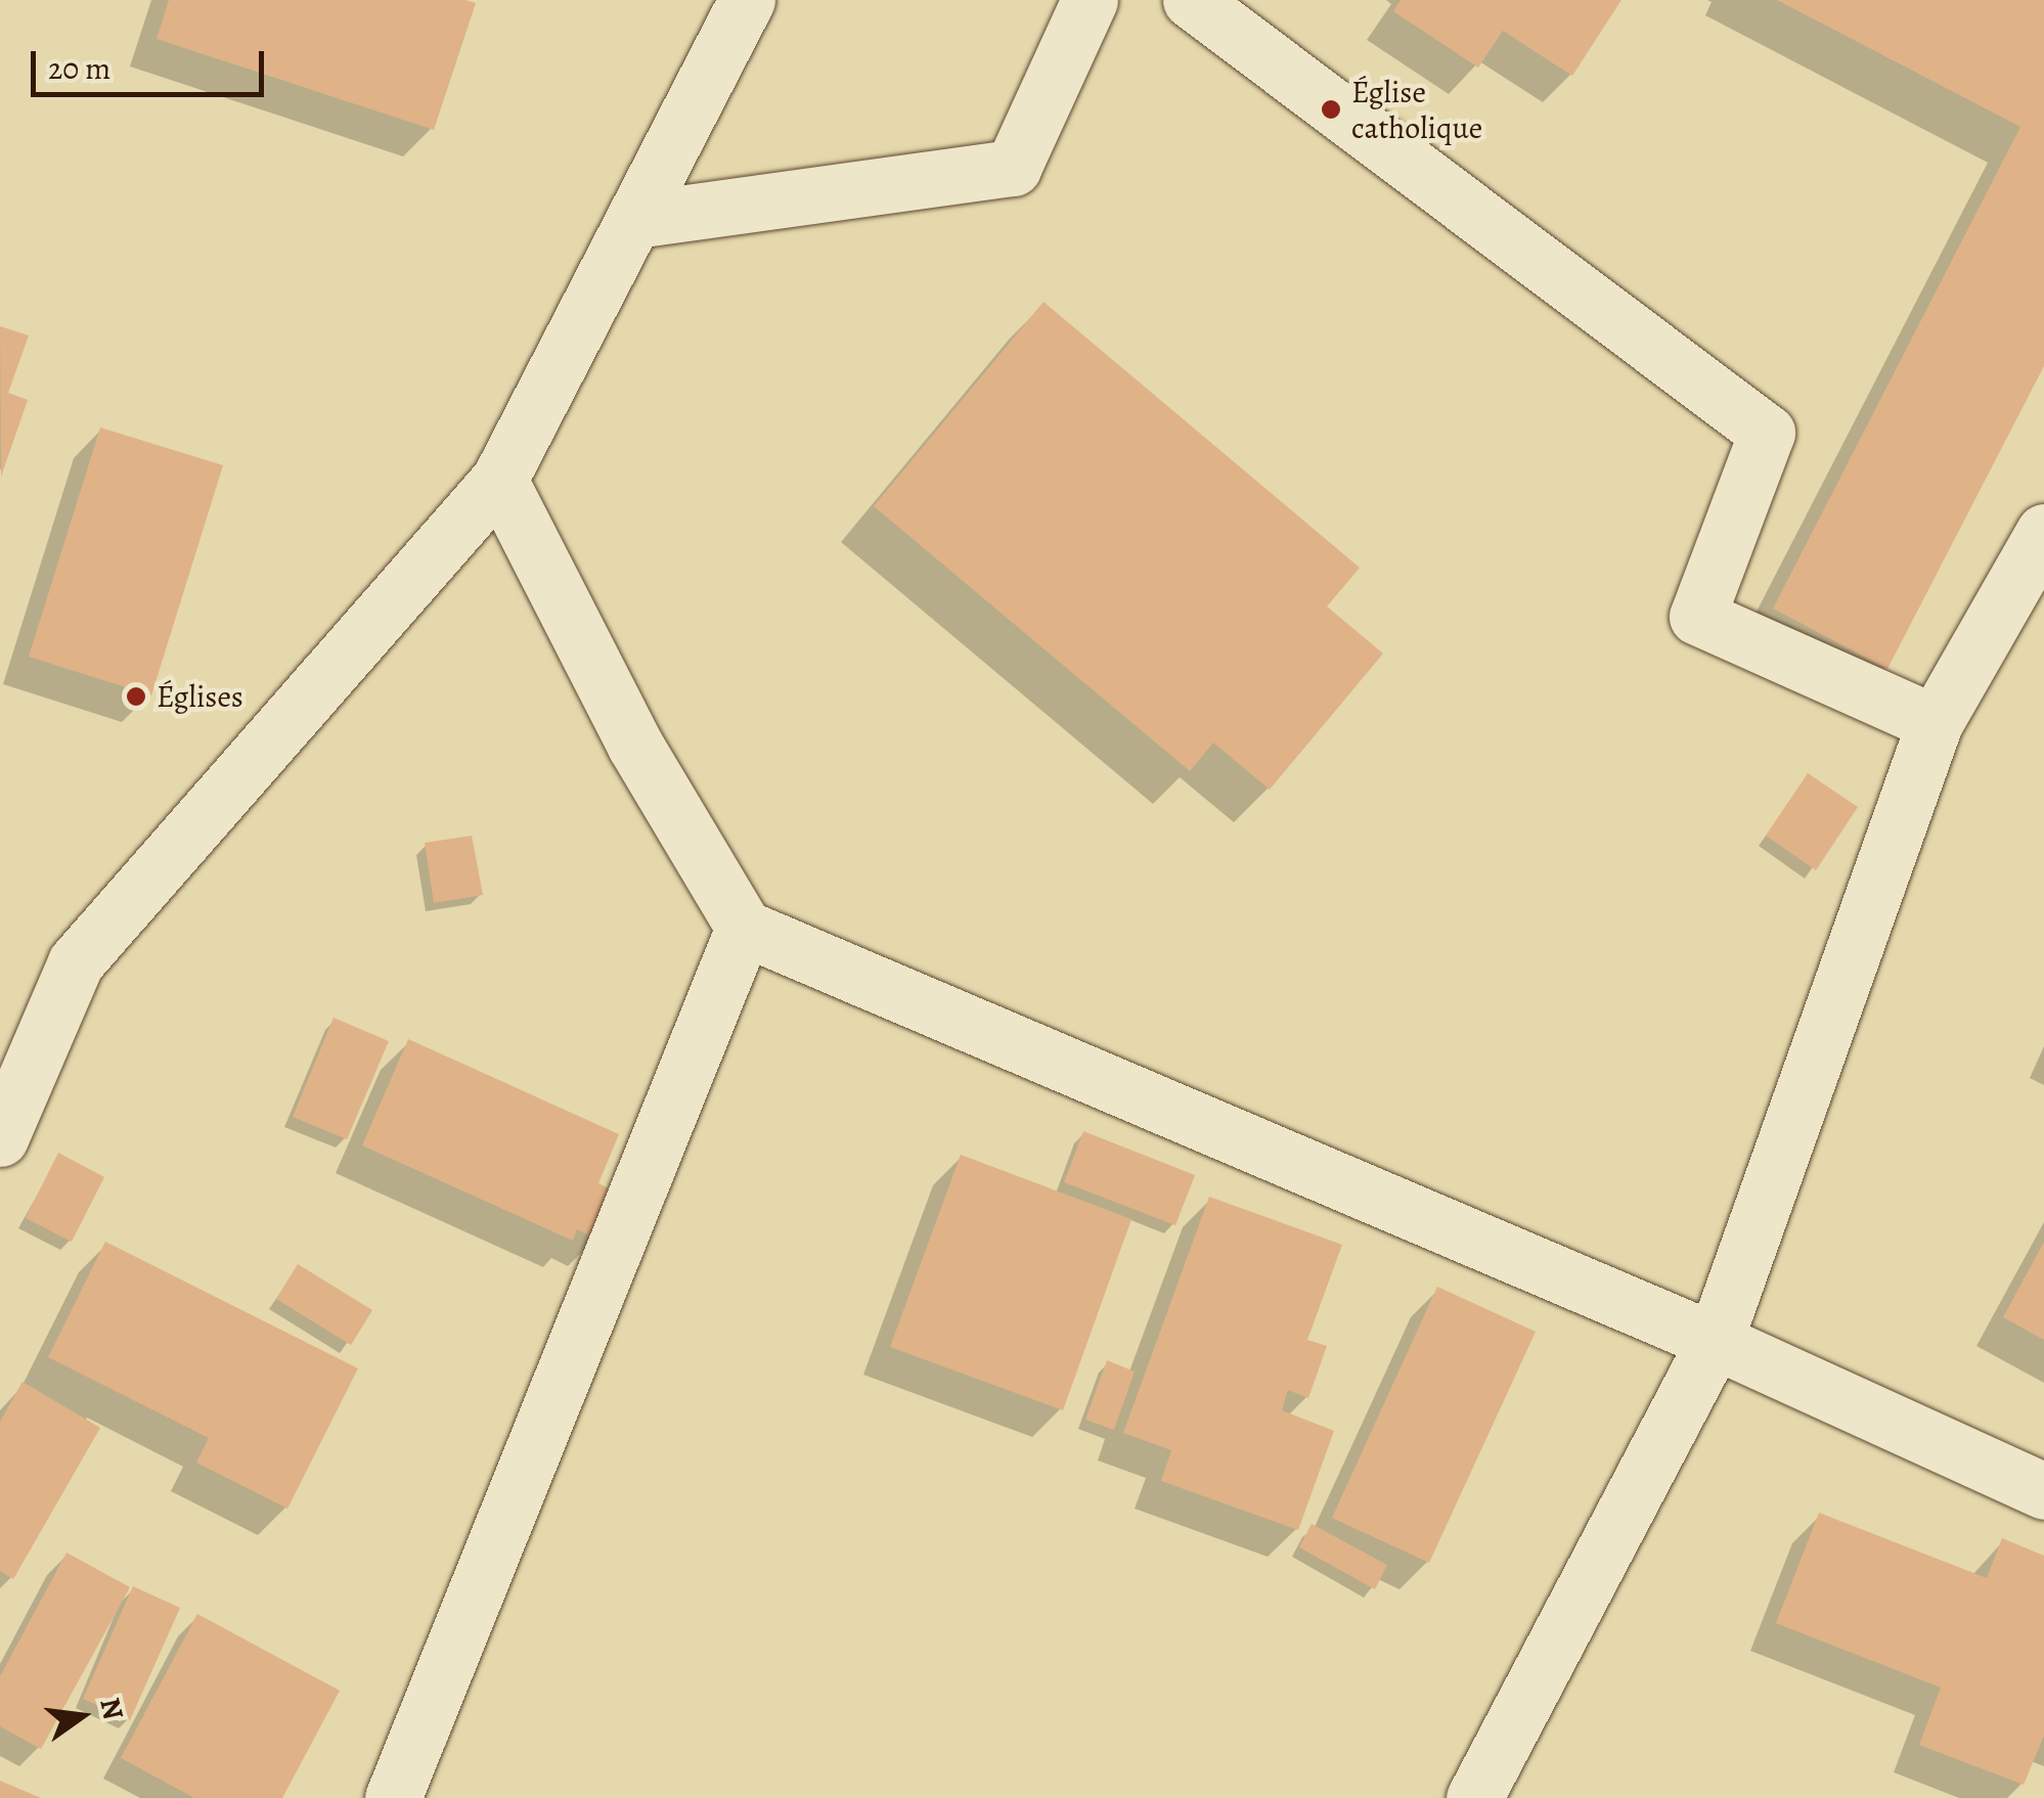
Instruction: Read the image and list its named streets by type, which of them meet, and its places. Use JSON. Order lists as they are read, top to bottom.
{
  "places": ["Église catholique", "Églises"],
  "scale_bar": "20 m",
  "north": "right"
}
